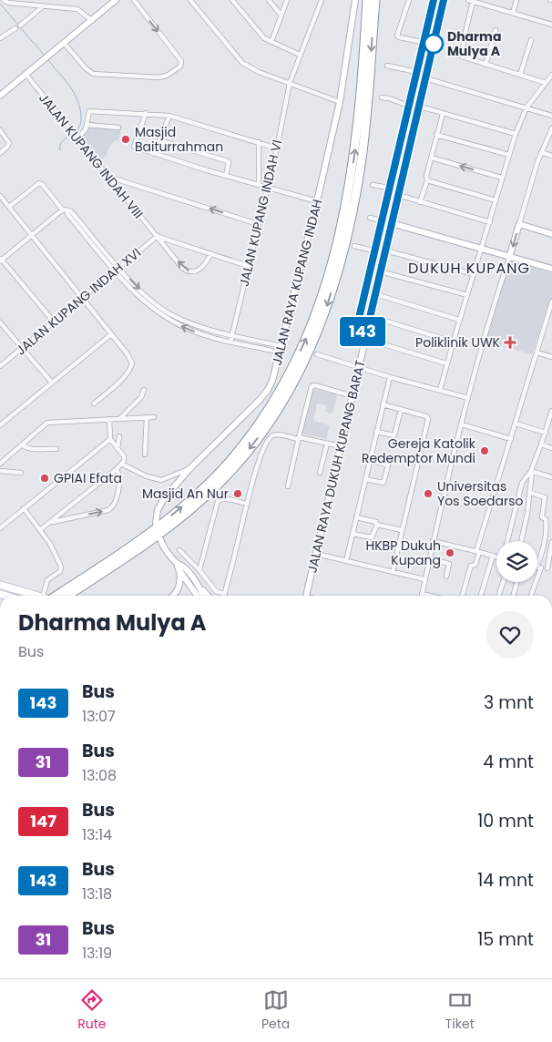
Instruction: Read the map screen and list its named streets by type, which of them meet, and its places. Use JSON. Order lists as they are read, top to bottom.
{
  "streets": {
    "street": [
      "JALAN KUPANG INDAH VIII",
      "JALAN KUPANG INDAH VI",
      "JALAN RAYA KUPANG INDAH",
      "JALAN KUPANG INDAH XVI",
      "JALAN RAYA DUKUH KUPANG BARAT"
    ]
  },
  "crossings": [
    ["JALAN KUPANG INDAH VIII", "JALAN KUPANG INDAH XVI"]
  ],
  "districts": ["DUKUH KUPANG"],
  "places": {
    "other": [
      "Dharma Mulya A",
      "Masjid Baiturrahman",
      "Gereja Katolik Redemptor Mundi",
      "GPIAI Efata",
      "Masjid An Nur",
      "Universitas Yos Soedarso",
      "HKBP Dukuh Kupang"
    ],
    "health": ["Poliklinik UWK"]
  },
  "lines": ["bus line 143"],
  "page": {
    "on_map": "143",
    "heading": ["Dharma Mulya A", "Bus"],
    "list": [
      {
        "mark": "143",
        "name": "Bus",
        "note": "13:07",
        "value": "3 mnt"
      },
      {
        "mark": "31",
        "name": "Bus",
        "note": "13:08",
        "value": "4 mnt"
      },
      {
        "mark": "147",
        "name": "Bus",
        "note": "13:14",
        "value": "10 mnt"
      },
      {
        "mark": "143",
        "name": "Bus",
        "note": "13:18",
        "value": "14 mnt"
      },
      {
        "mark": "31",
        "name": "Bus",
        "note": "13:19",
        "value": "15 mnt"
      }
    ],
    "tabs": ["Rute", "Peta", "Tiket"]
  }
}
